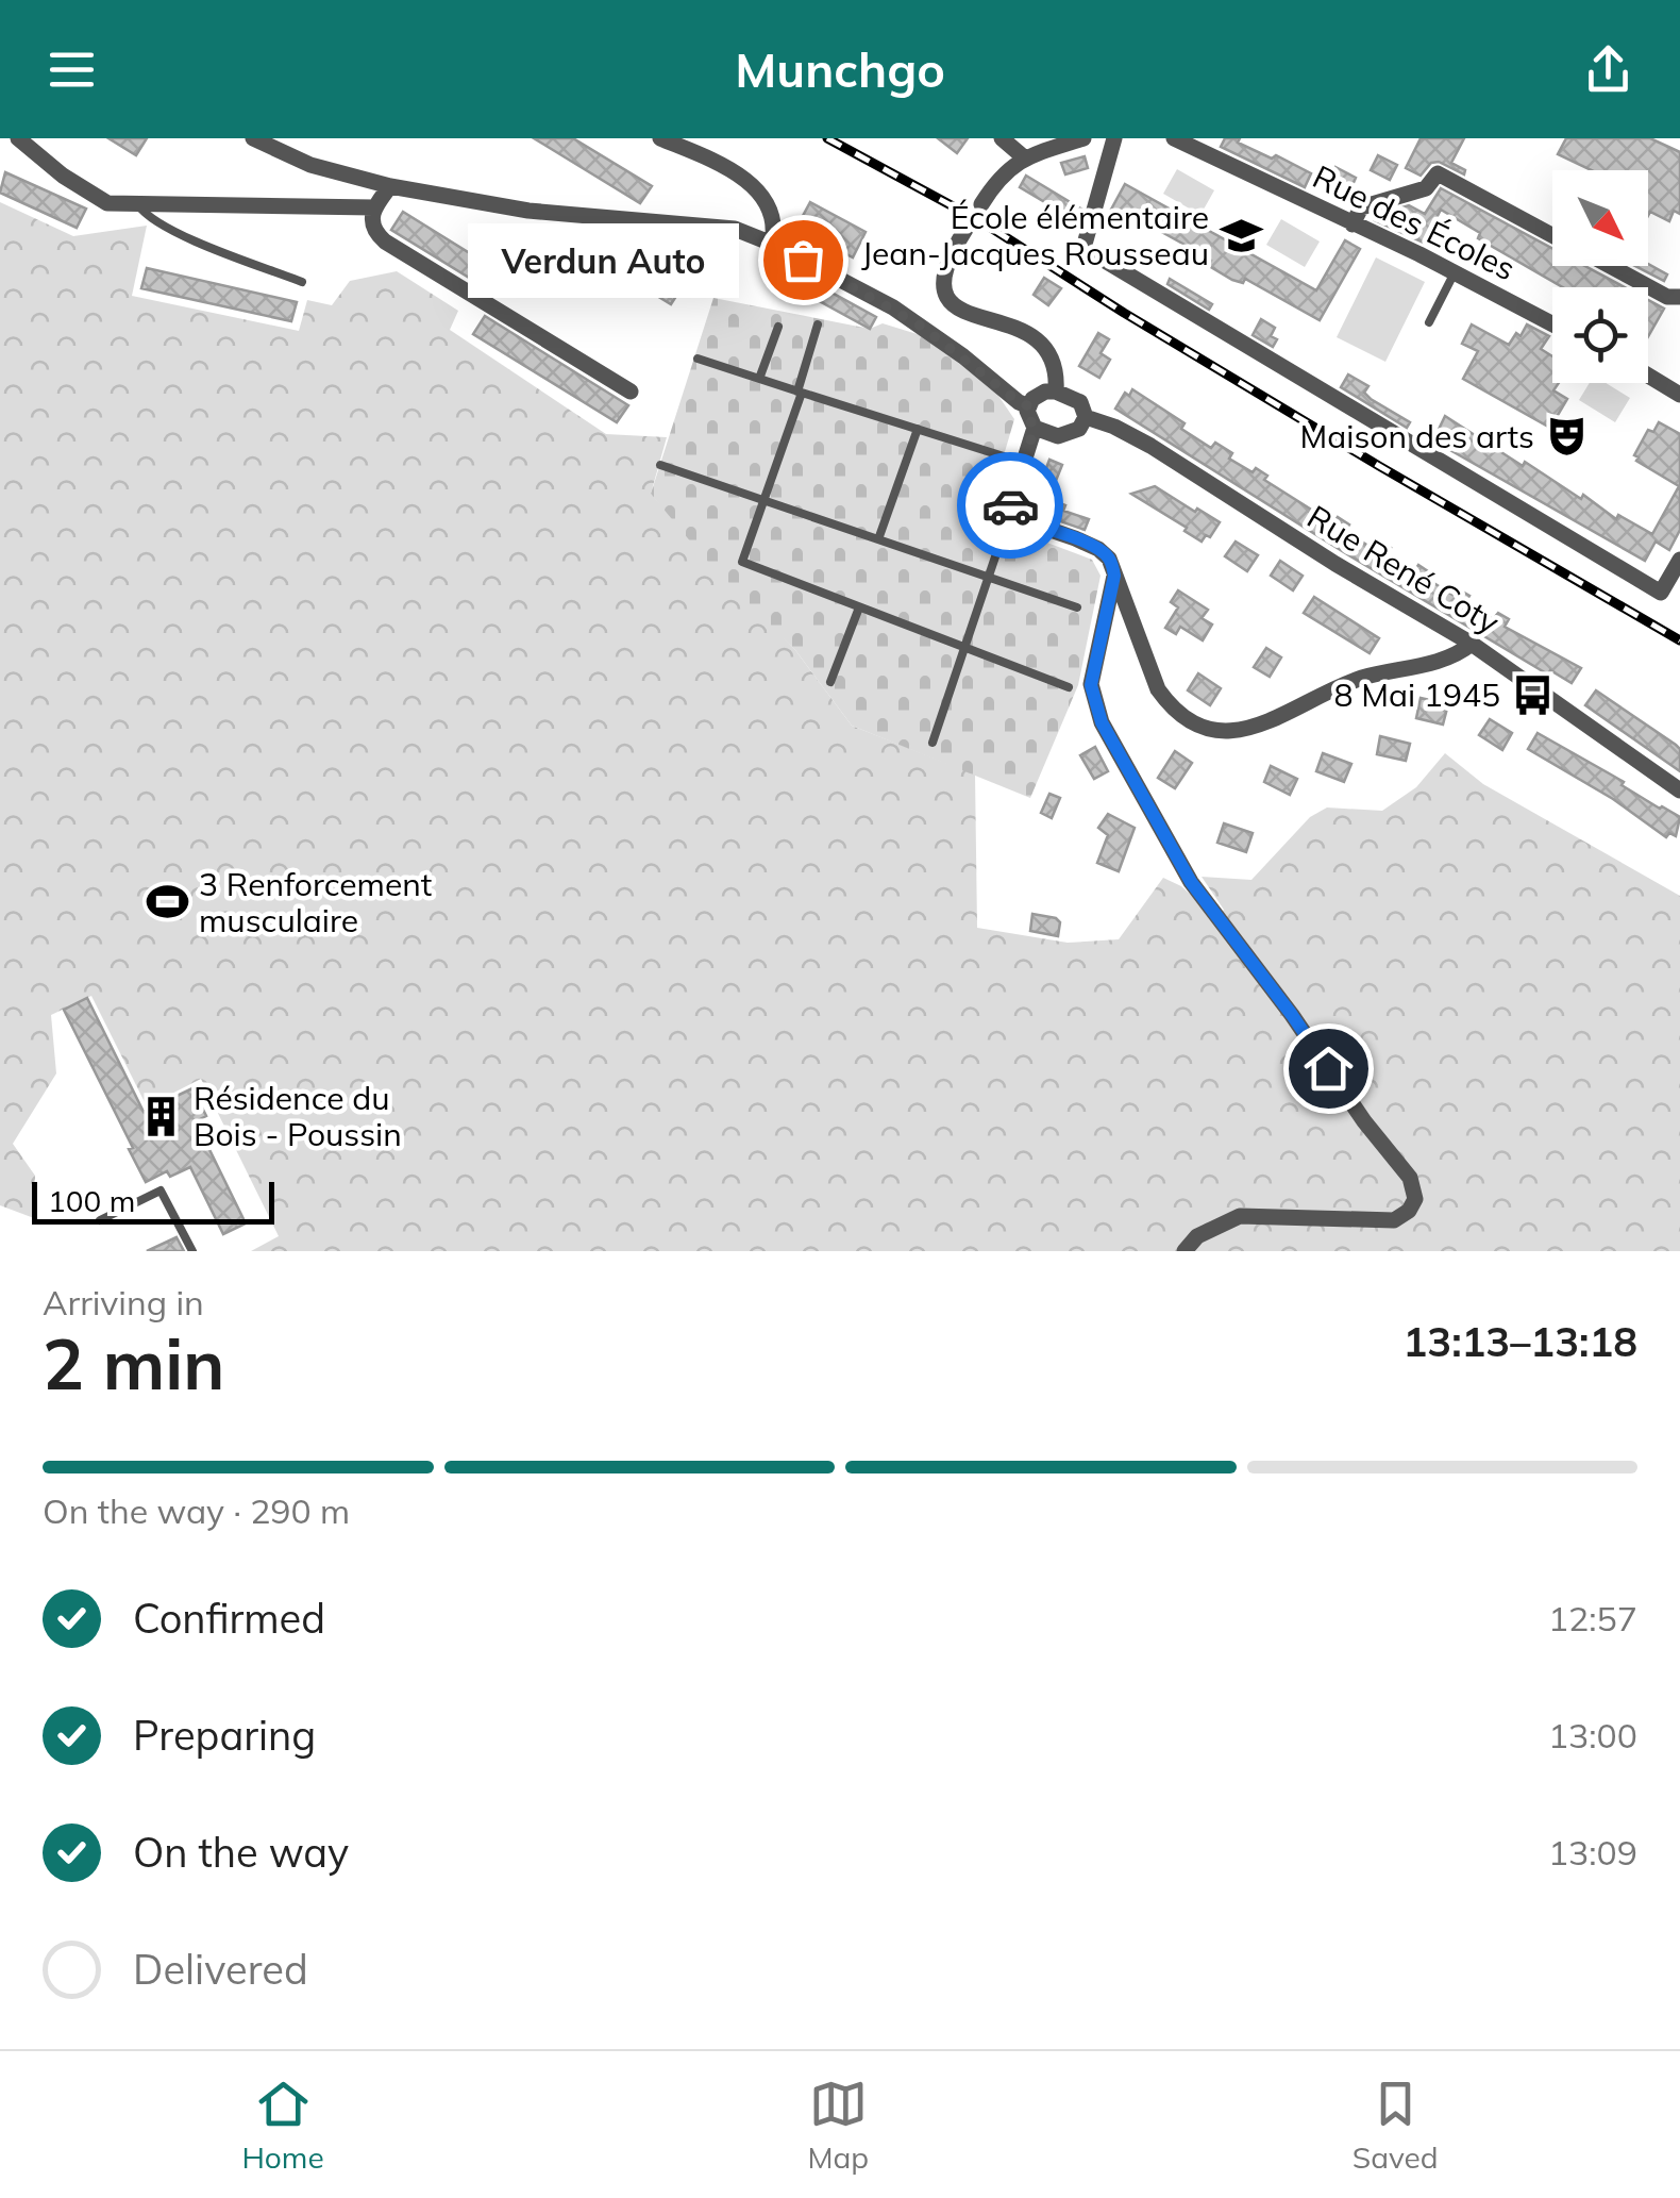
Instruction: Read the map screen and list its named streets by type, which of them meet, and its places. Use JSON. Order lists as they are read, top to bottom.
{
  "streets": {
    "street": ["Rue des Écoles", "Rue René Coty"]
  },
  "places": {
    "school or university": ["École élémentaire Jean-Jacques Rousseau"],
    "other": ["Verdun Auto"],
    "theatre": ["Maison des arts"],
    "bus stop": ["8 Mai 1945"],
    "sports": ["3 Renforcement musculaire"],
    "building": ["Résidence du Bois - Poussin"]
  },
  "scale_bar": "100 m",
  "north": "bottom right",
  "page": {
    "header": "Munchgo",
    "bubble": "Verdun Auto",
    "scale": "100 m",
    "heading": ["2 min", "Arriving in", "13:13–13:18"],
    "bar": "On the way · 290 m",
    "list": [
      ["Confirmed", "12:57"],
      ["Preparing", "13:00"],
      ["On the way", "13:09"],
      "Delivered"
    ],
    "tabs": ["Home", "Map", "Saved"]
  }
}
